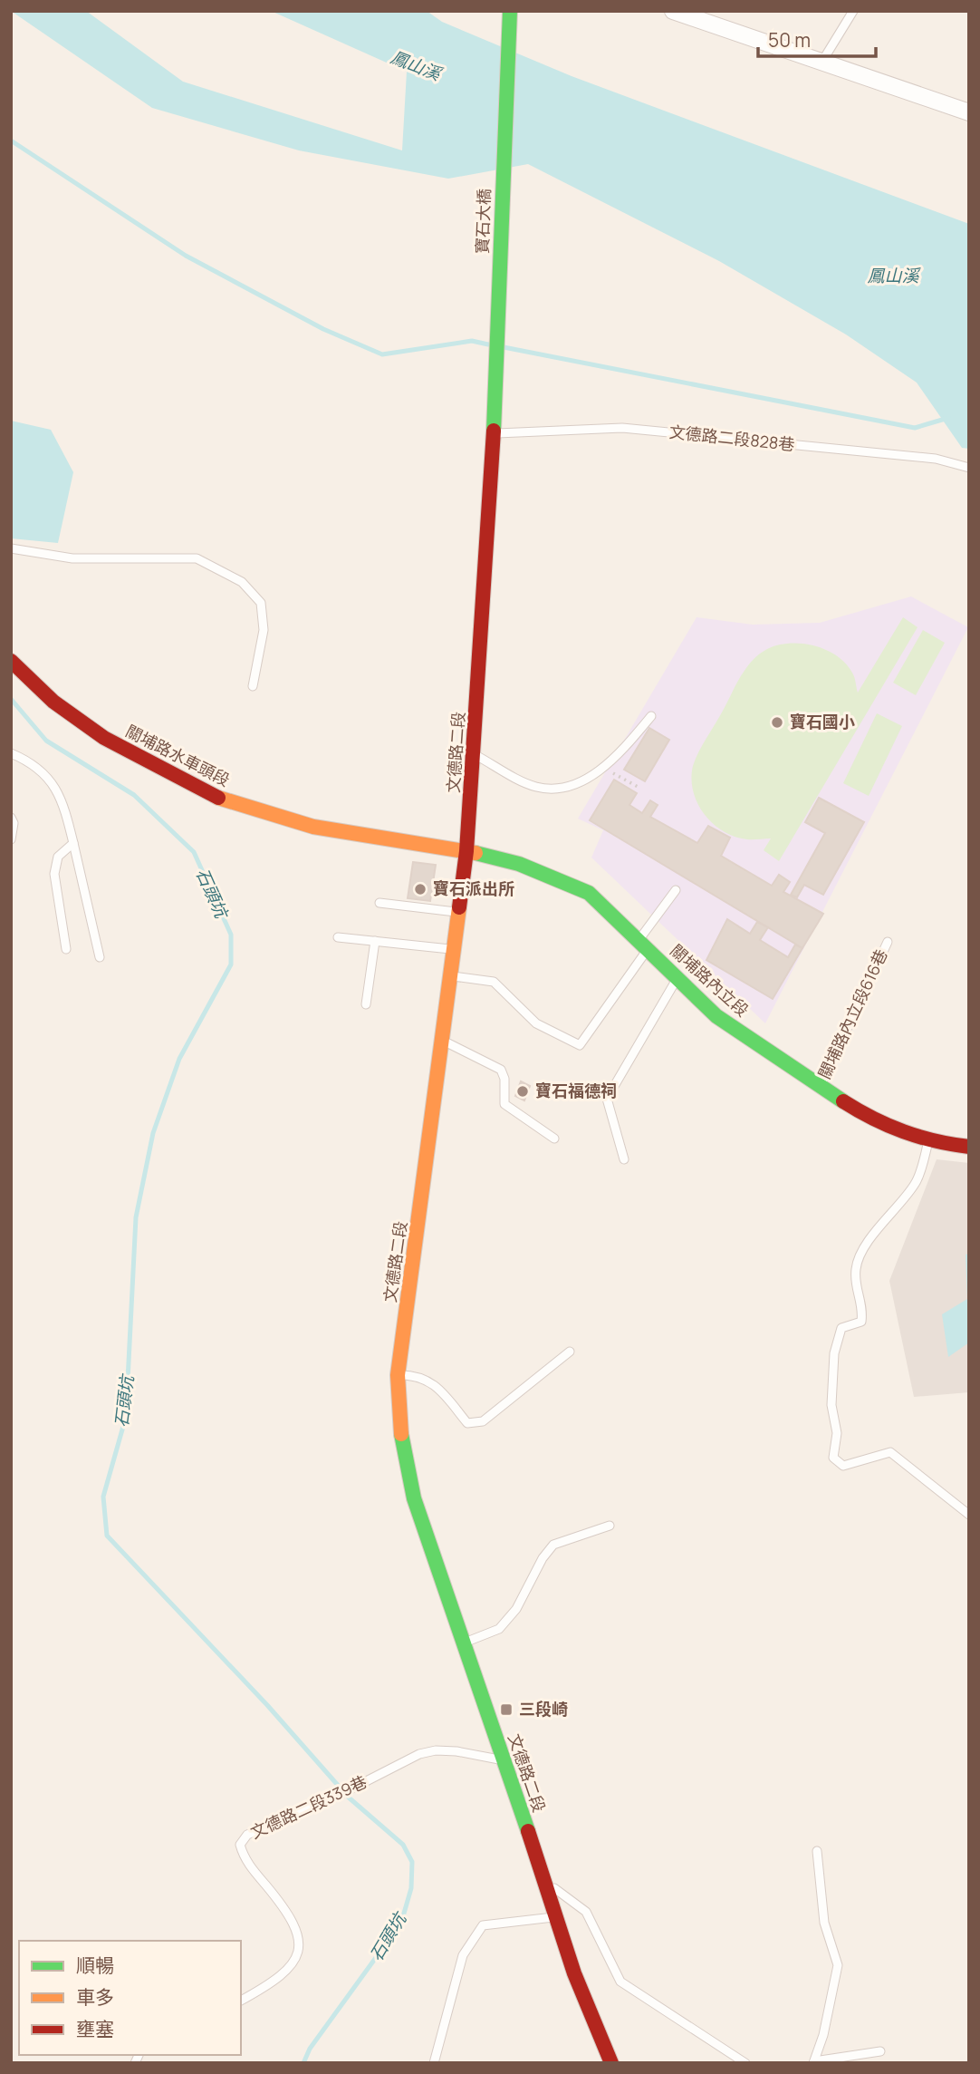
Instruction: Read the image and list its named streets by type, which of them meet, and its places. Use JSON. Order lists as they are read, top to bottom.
{
  "streets": {
    "main road": [
      "寶石大橋",
      "文德路二段",
      "關埔路水車頭段",
      "關埔路內立段"
    ],
    "lane": ["文德路二段828巷", "關埔路內立段616巷", "文德路二段339巷"]
  },
  "crossings": [
    ["寶石大橋", "文德路二段828巷"],
    ["寶石大橋", "文德路二段"],
    ["文德路二段828巷", "文德路二段"],
    ["文德路二段", "關埔路水車頭段"],
    ["文德路二段", "關埔路內立段"],
    ["文德路二段", "文德路二段339巷"],
    ["關埔路水車頭段", "關埔路內立段"],
    ["關埔路內立段", "關埔路內立段616巷"]
  ],
  "water": ["鳳山溪", "石頭坑"],
  "places": {
    "other": ["寶石國小", "寶石派出所", "寶石福德祠"],
    "transit": ["三段崎"]
  },
  "legend": ["順暢", "車多", "壅塞"],
  "scale_bar": "50 m"
}
